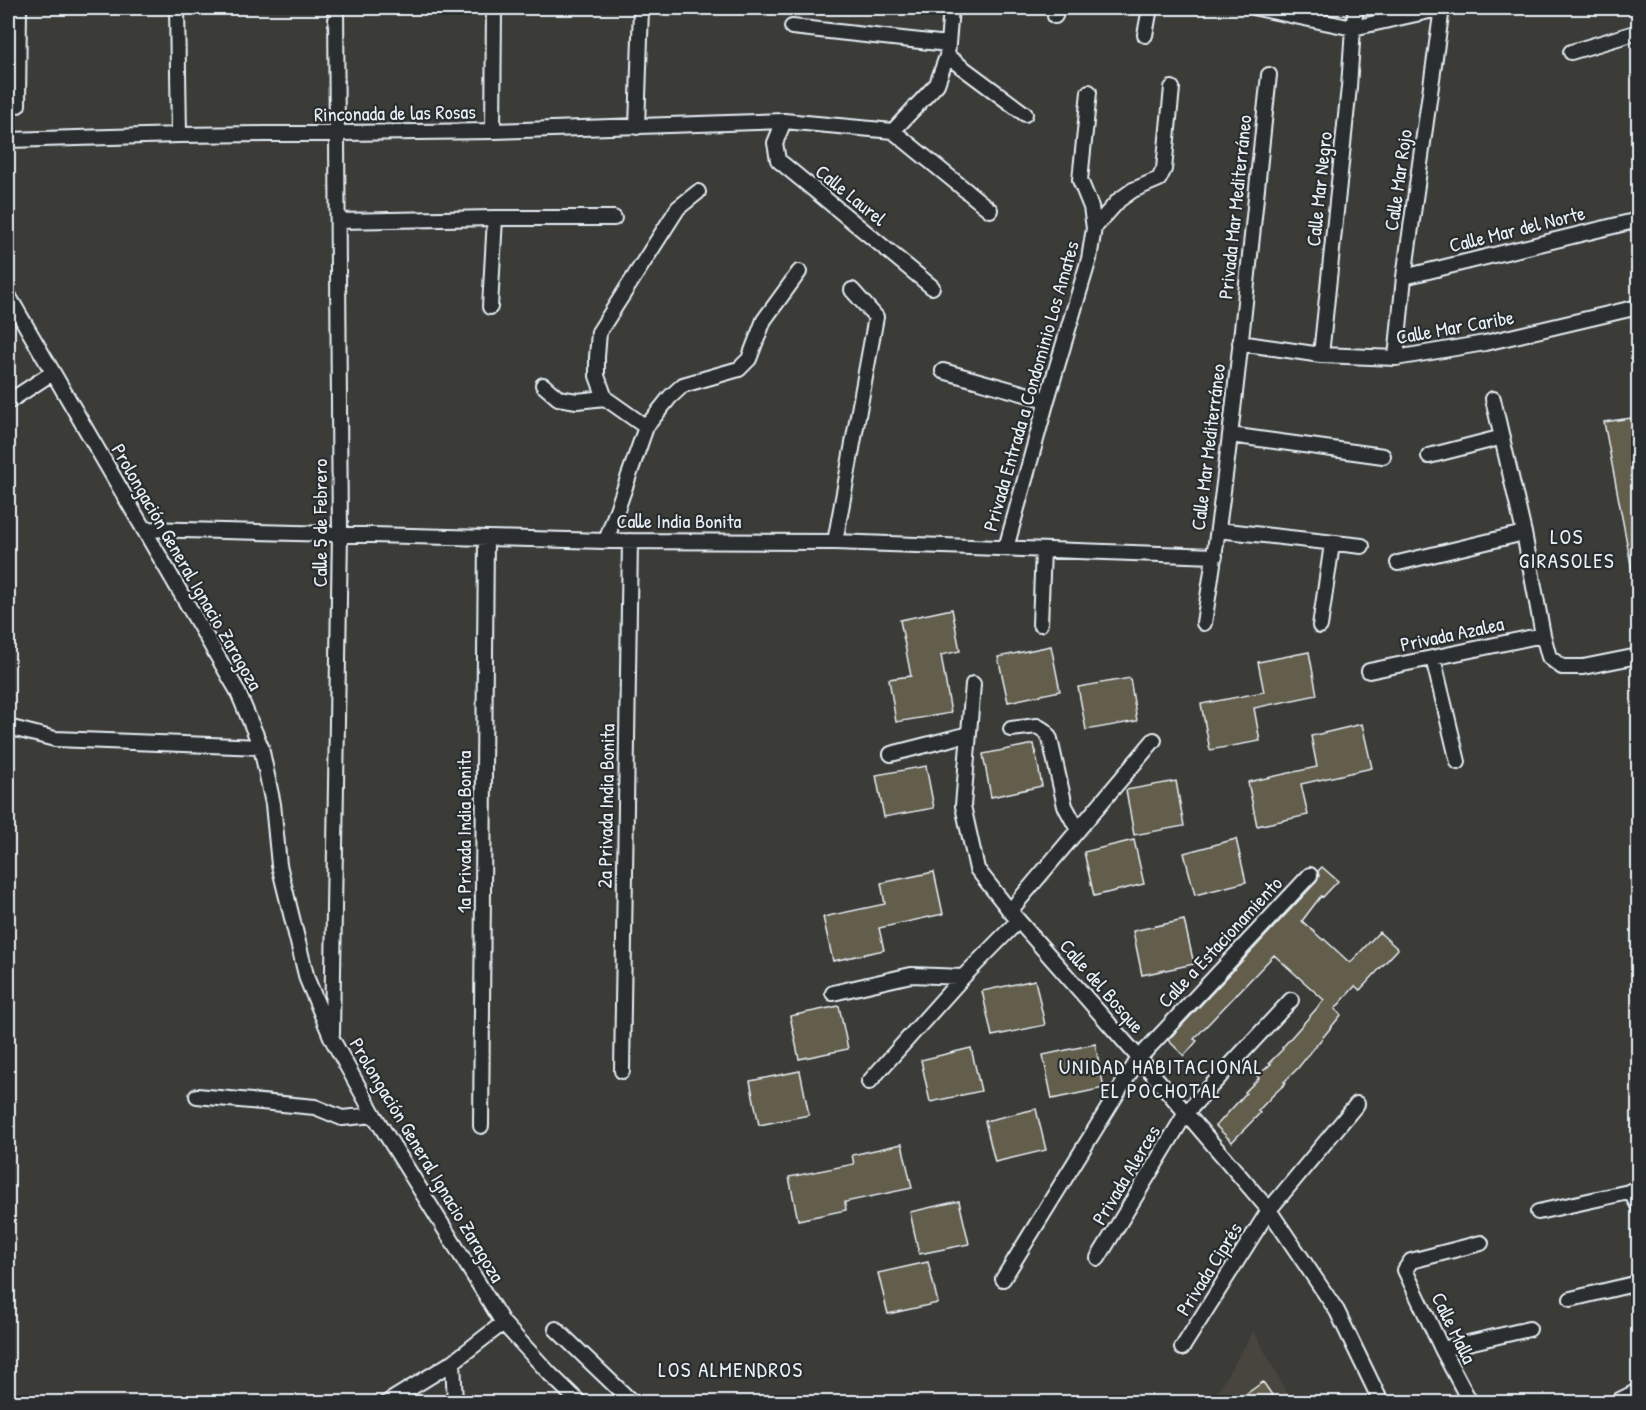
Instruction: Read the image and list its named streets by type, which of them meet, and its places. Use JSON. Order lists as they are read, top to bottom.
{
  "streets": {
    "street": [
      "Rinconada de las Rosas",
      "Calle Mar Rojo",
      "Calle Mar Negro",
      "Calle Laurel",
      "Privada Mar Mediterráneo",
      "Calle Mar del Norte",
      "Calle Mar Caribe",
      "Privada Entrada a Condominio Los Amates",
      "Calle Mar Mediterráneo",
      "Calle India Bonita",
      "Calle 5 de Febrero",
      "Prolongación General Ignacio Zaragoza",
      "Privada Azalea",
      "2a Privada India Bonita",
      "1a Privada India Bonita",
      "Calle a Estacionamiento",
      "Calle del Bosque",
      "Privada Alerces",
      "Privada Ciprés",
      "Calle Malla"
    ]
  },
  "crossings": [
    ["Rinconada de las Rosas", "Calle Laurel"],
    ["Rinconada de las Rosas", "Calle 5 de Febrero"],
    ["Calle Mar Rojo", "Calle Mar del Norte"],
    ["Calle Mar Rojo", "Calle Mar Caribe"],
    ["Calle Mar Negro", "Calle Mar Caribe"],
    ["Privada Mar Mediterráneo", "Calle Mar Caribe"],
    ["Privada Mar Mediterráneo", "Calle Mar Mediterráneo"],
    ["Calle Mar Caribe", "Calle Mar Mediterráneo"],
    ["Privada Entrada a Condominio Los Amates", "Calle India Bonita"],
    ["Calle Mar Mediterráneo", "Calle India Bonita"],
    ["Calle India Bonita", "Calle 5 de Febrero"],
    ["Calle India Bonita", "Prolongación General Ignacio Zaragoza"],
    ["Calle India Bonita", "2a Privada India Bonita"],
    ["Calle India Bonita", "1a Privada India Bonita"],
    ["Calle 5 de Febrero", "Prolongación General Ignacio Zaragoza"],
    ["Calle a Estacionamiento", "Calle del Bosque"],
    ["Calle del Bosque", "Privada Alerces"],
    ["Calle del Bosque", "Privada Ciprés"]
  ],
  "districts": ["LOS GIRASOLES", "UNIDAD HABITACIONAL EL POCHOTAL", "LOS ALMENDROS"]
}
